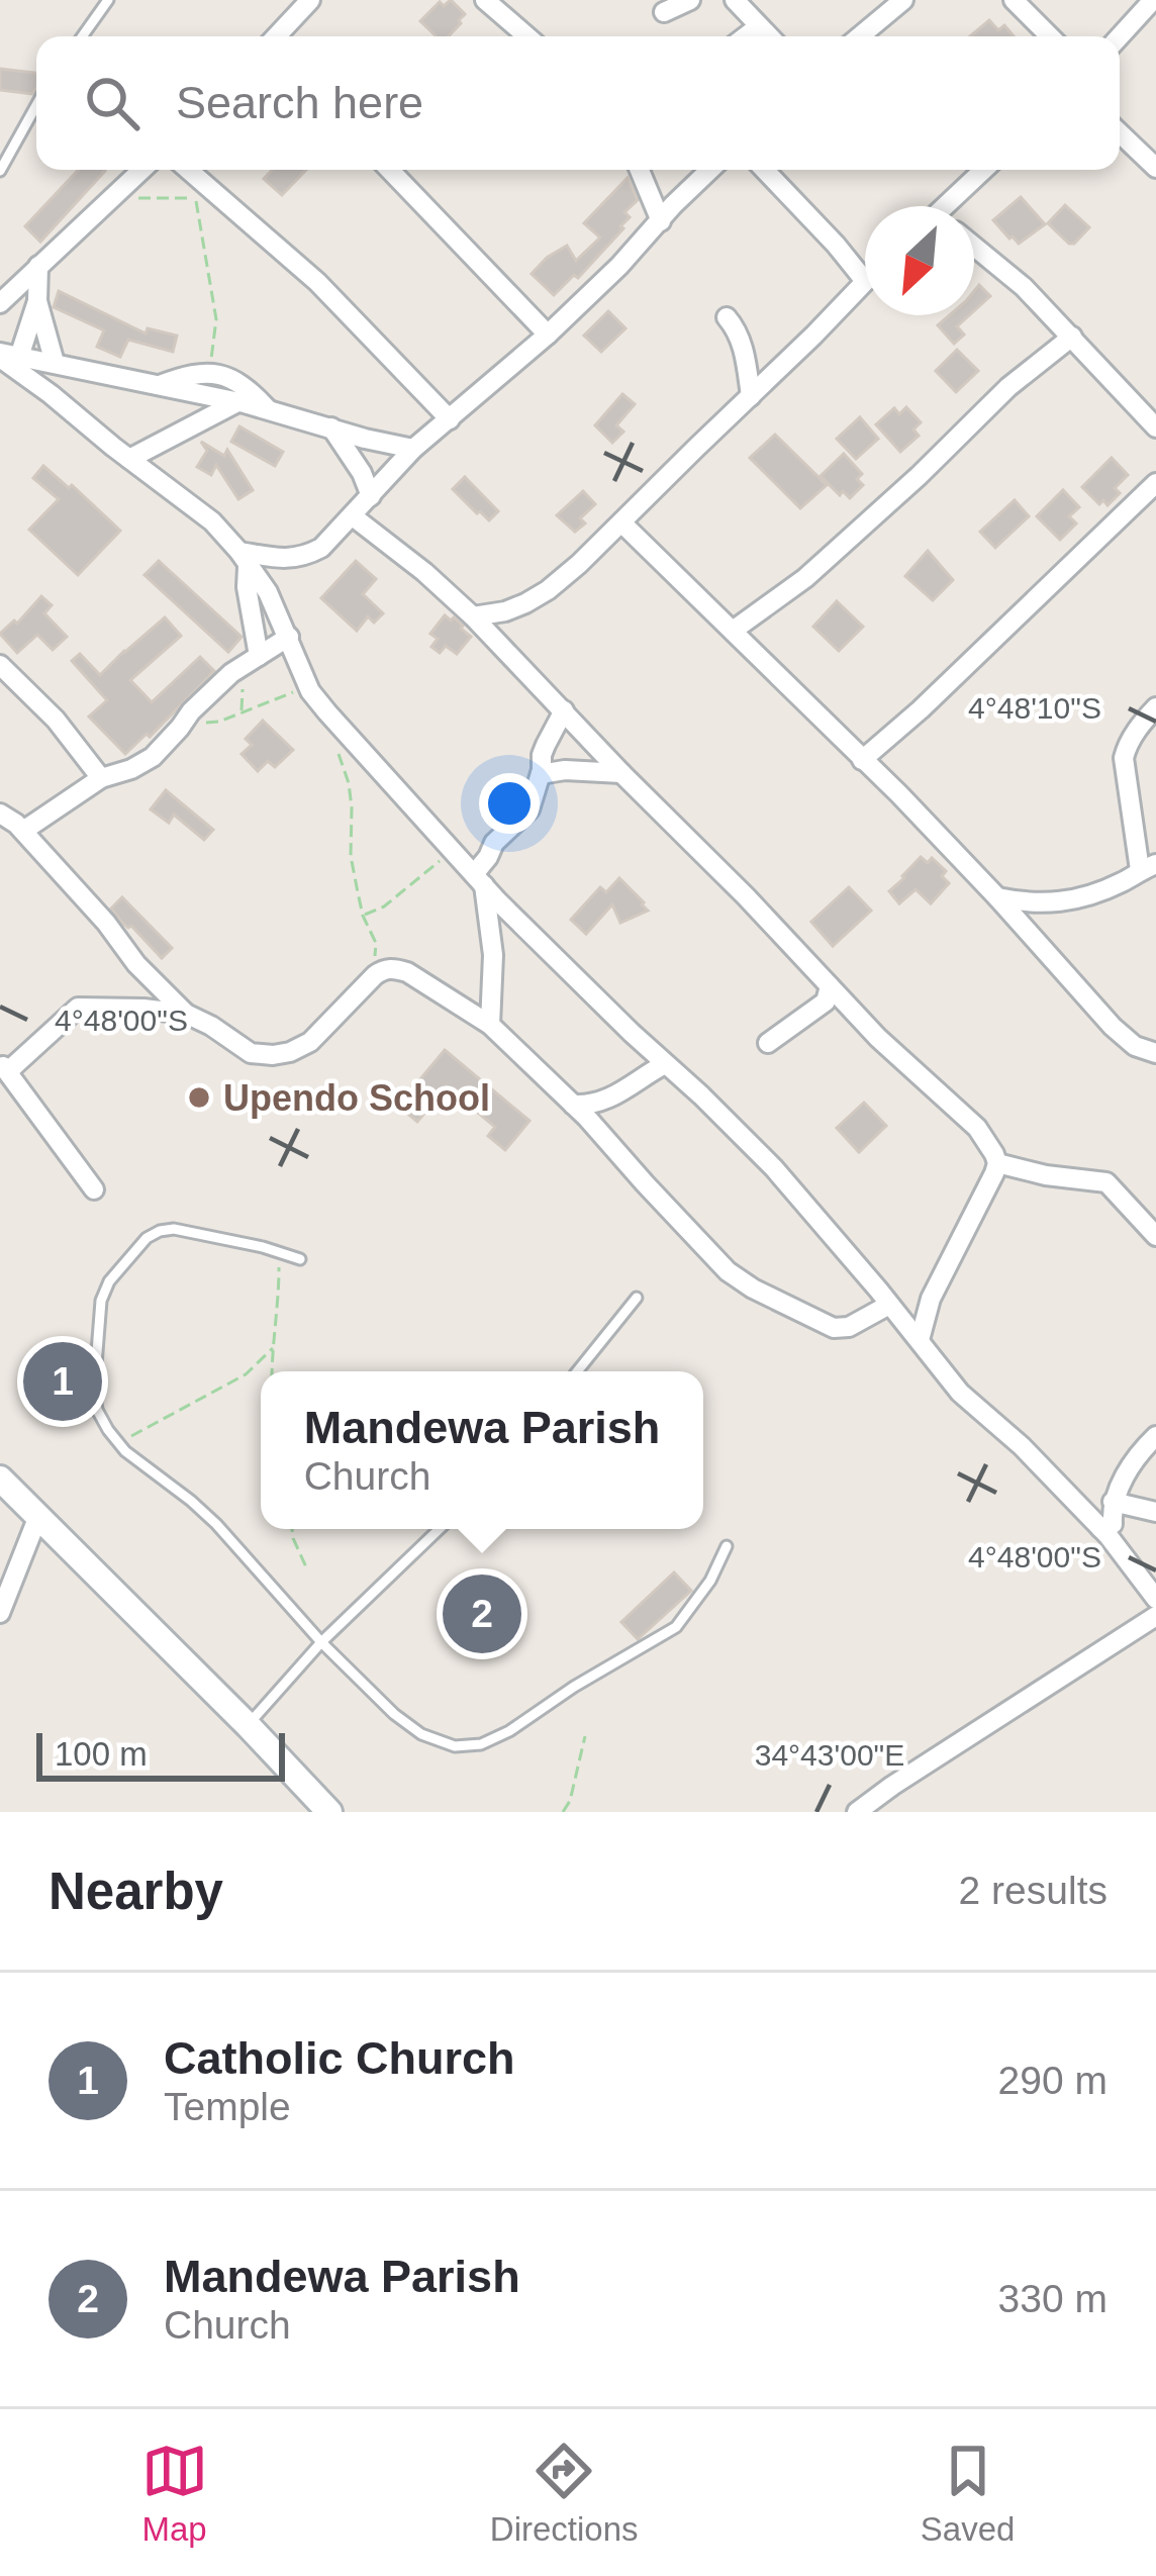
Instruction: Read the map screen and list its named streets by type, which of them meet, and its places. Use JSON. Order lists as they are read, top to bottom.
{
  "places": ["Upendo School"],
  "scale_bar": "100 m",
  "north": "bottom left",
  "page": {
    "search": "Search here",
    "pins": ["1", "2"],
    "popup": ["Mandewa Parish", "Church"],
    "scale": "100 m",
    "heading": ["Nearby", "2 results"],
    "list": [
      {
        "mark": "1",
        "name": "Catholic Church",
        "note": "Temple",
        "value": "290 m"
      },
      {
        "mark": "2",
        "name": "Mandewa Parish",
        "note": "Church",
        "value": "330 m"
      }
    ],
    "nav": ["Map", "Directions", "Saved"]
  },
  "coordinates": ["4°48'10\"S", "4°48'00\"S", "34°43'00\"E"]
}
